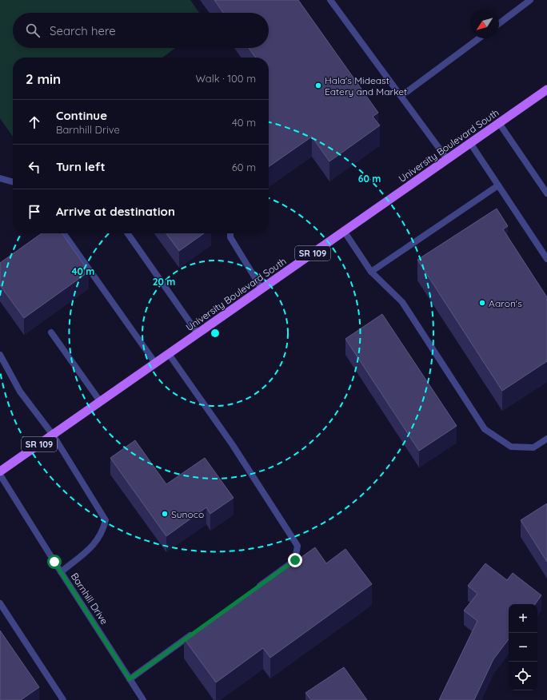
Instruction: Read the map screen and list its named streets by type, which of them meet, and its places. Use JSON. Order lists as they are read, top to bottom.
{
  "streets": {
    "main road": ["University Boulevard South", "SR 109"],
    "street": ["Barnhill Drive"]
  },
  "places": ["Hala's Mideast Eatery and Market", "Aaron's", "Sunoco"],
  "north": "bottom left",
  "page": {
    "search": "Search here",
    "heading": ["2 min", "Walk · 100 m"],
    "list": [
      ["Continue", "Barnhill Drive", "40 m"],
      ["Turn left", "60 m"],
      "Arrive at destination"
    ],
    "map_buttons": ["+", "−"]
  },
  "rings": ["60 m", "40 m", "20 m"]
}
